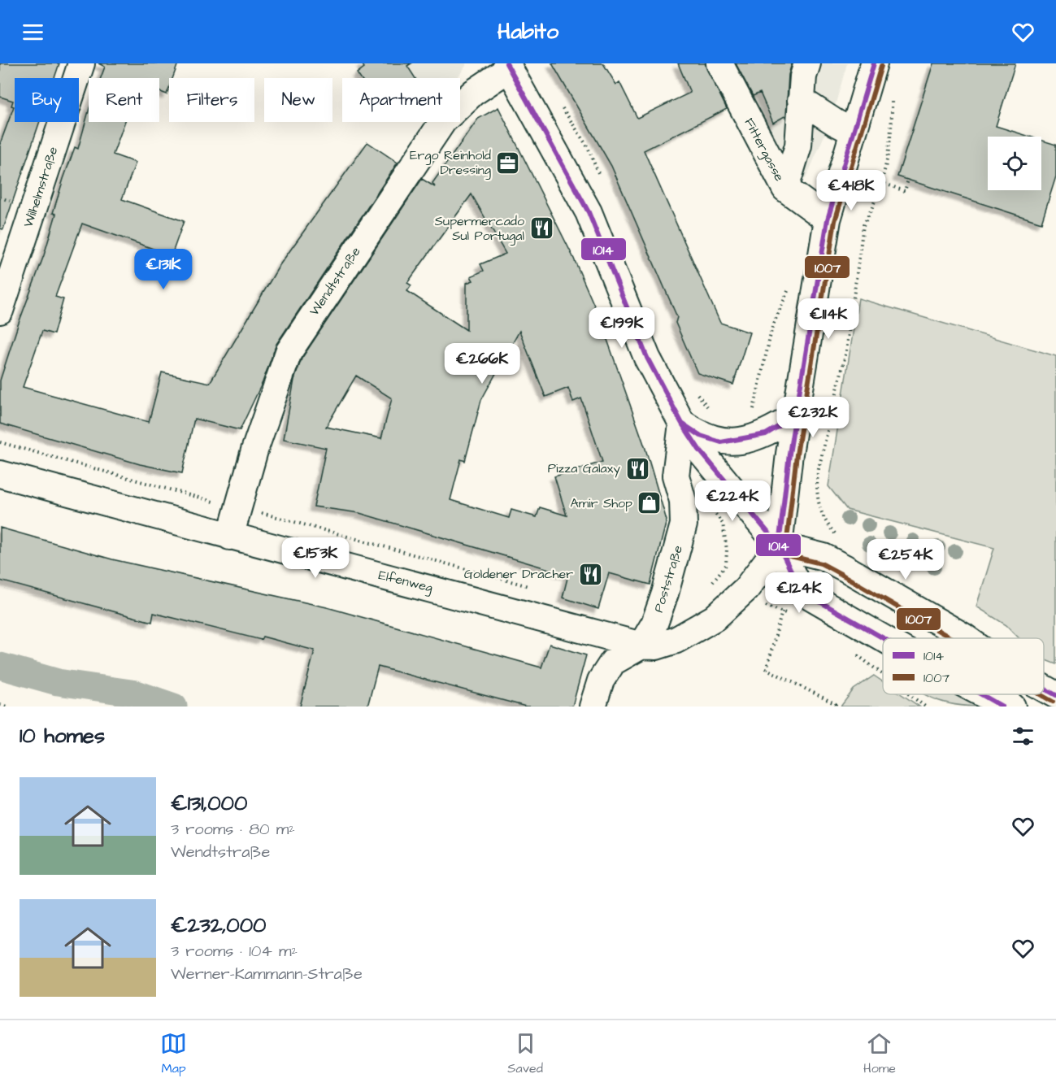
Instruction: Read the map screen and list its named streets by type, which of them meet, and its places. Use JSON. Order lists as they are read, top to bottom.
{
  "streets": {
    "street": [
      "Fittergasse",
      "Wilhelmstraße",
      "Wendtstraße",
      "Poststraße",
      "Elfenweg"
    ]
  },
  "crossings": [
    ["Wendtstraße", "Elfenweg"],
    ["Poststraße", "Elfenweg"]
  ],
  "places": {
    "office": ["Ergo Reinhold Dressing"],
    "restaurant": ["Supermercado Sul Portugal", "Pizza Galaxy", "Goldener Dracher"],
    "shop": ["Amir Shop"]
  },
  "lines": ["transit line 1014", "transit line 1007"],
  "legend": ["1014", "1007"],
  "page": {
    "header": "Habito",
    "chip": [
      "Buy",
      "Rent",
      "Filters",
      "New",
      "Apartment"
    ],
    "price": [
      "€418K",
      "€131K",
      "€114K",
      "€199K",
      "€266K",
      "€232K",
      "€224K",
      "€153K",
      "€254K",
      "€124K"
    ],
    "heading": "10 homes",
    "list": [
      {
        "name": "€131,000",
        "note": "3 rooms · 80 m² · Wendtstraße"
      },
      {
        "name": "€232,000",
        "note": "3 rooms · 104 m² · Werner-Kammann-Straße"
      }
    ],
    "tabs": ["Map", "Saved", "Home"]
  }
}
